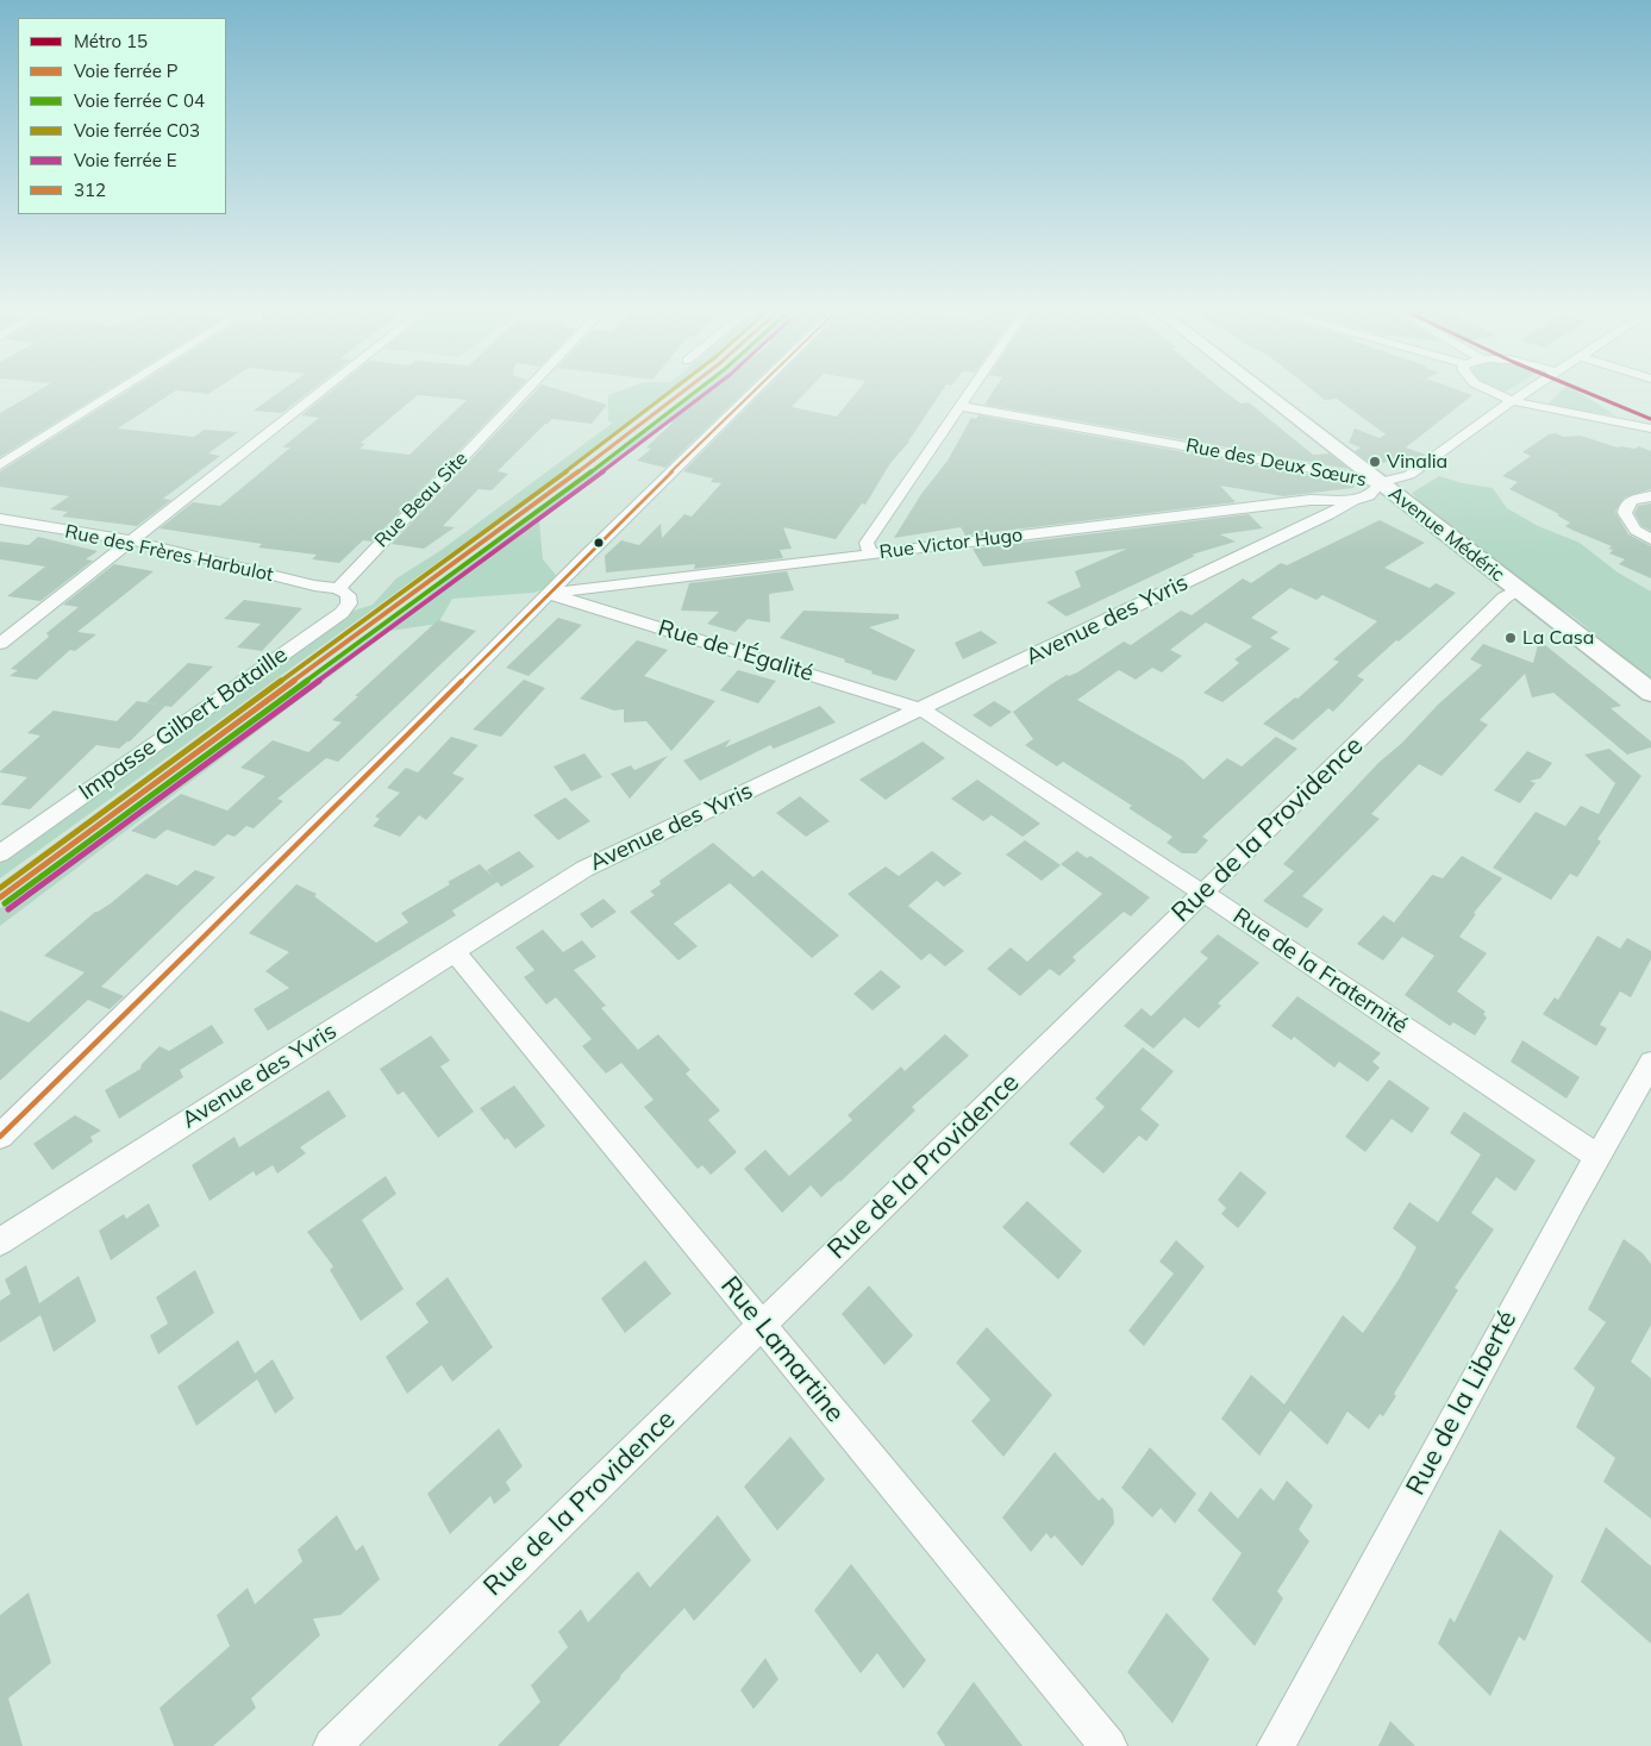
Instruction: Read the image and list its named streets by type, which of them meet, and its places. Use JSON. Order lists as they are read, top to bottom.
{
  "streets": {
    "main road": ["Avenue Médéric"],
    "street": [
      "Rue des Deux Sœurs",
      "Rue Beau Site",
      "Rue Victor Hugo",
      "Rue des Frères Harbulot",
      "Avenue des Yvris",
      "Rue de l’Égalité",
      "Impasse Gilbert Bataille",
      "Rue de la Providence",
      "Rue de la Fraternité",
      "Rue Lamartine",
      "Rue de la Liberté"
    ]
  },
  "crossings": [
    ["Rue des Deux Sœurs", "Avenue Médéric"],
    ["Rue des Deux Sœurs", "Avenue des Yvris"],
    ["Rue Beau Site", "Rue des Frères Harbulot"],
    ["Rue Beau Site", "Impasse Gilbert Bataille"],
    ["Avenue Médéric", "Avenue des Yvris"],
    ["Avenue Médéric", "Rue de la Providence"],
    ["Rue Victor Hugo", "Avenue des Yvris"],
    ["Rue Victor Hugo", "Rue de l’Égalité"],
    ["Rue des Frères Harbulot", "Impasse Gilbert Bataille"],
    ["Avenue des Yvris", "Rue de l’Égalité"],
    ["Avenue des Yvris", "Rue de la Fraternité"],
    ["Avenue des Yvris", "Rue Lamartine"],
    ["Rue de l’Égalité", "Rue de la Fraternité"],
    ["Rue de la Providence", "Rue de la Fraternité"],
    ["Rue de la Providence", "Rue Lamartine"],
    ["Rue de la Fraternité", "Rue de la Liberté"]
  ],
  "places": ["Vinalia", "La Casa"],
  "lines": [
    "metro line 15",
    "rail line P",
    "rail line C03",
    "rail line E",
    "transit line 312"
  ],
  "legend": [
    "Métro 15",
    "Voie ferrée P",
    "Voie ferrée C 04",
    "Voie ferrée C03",
    "Voie ferrée E",
    "312"
  ]
}
